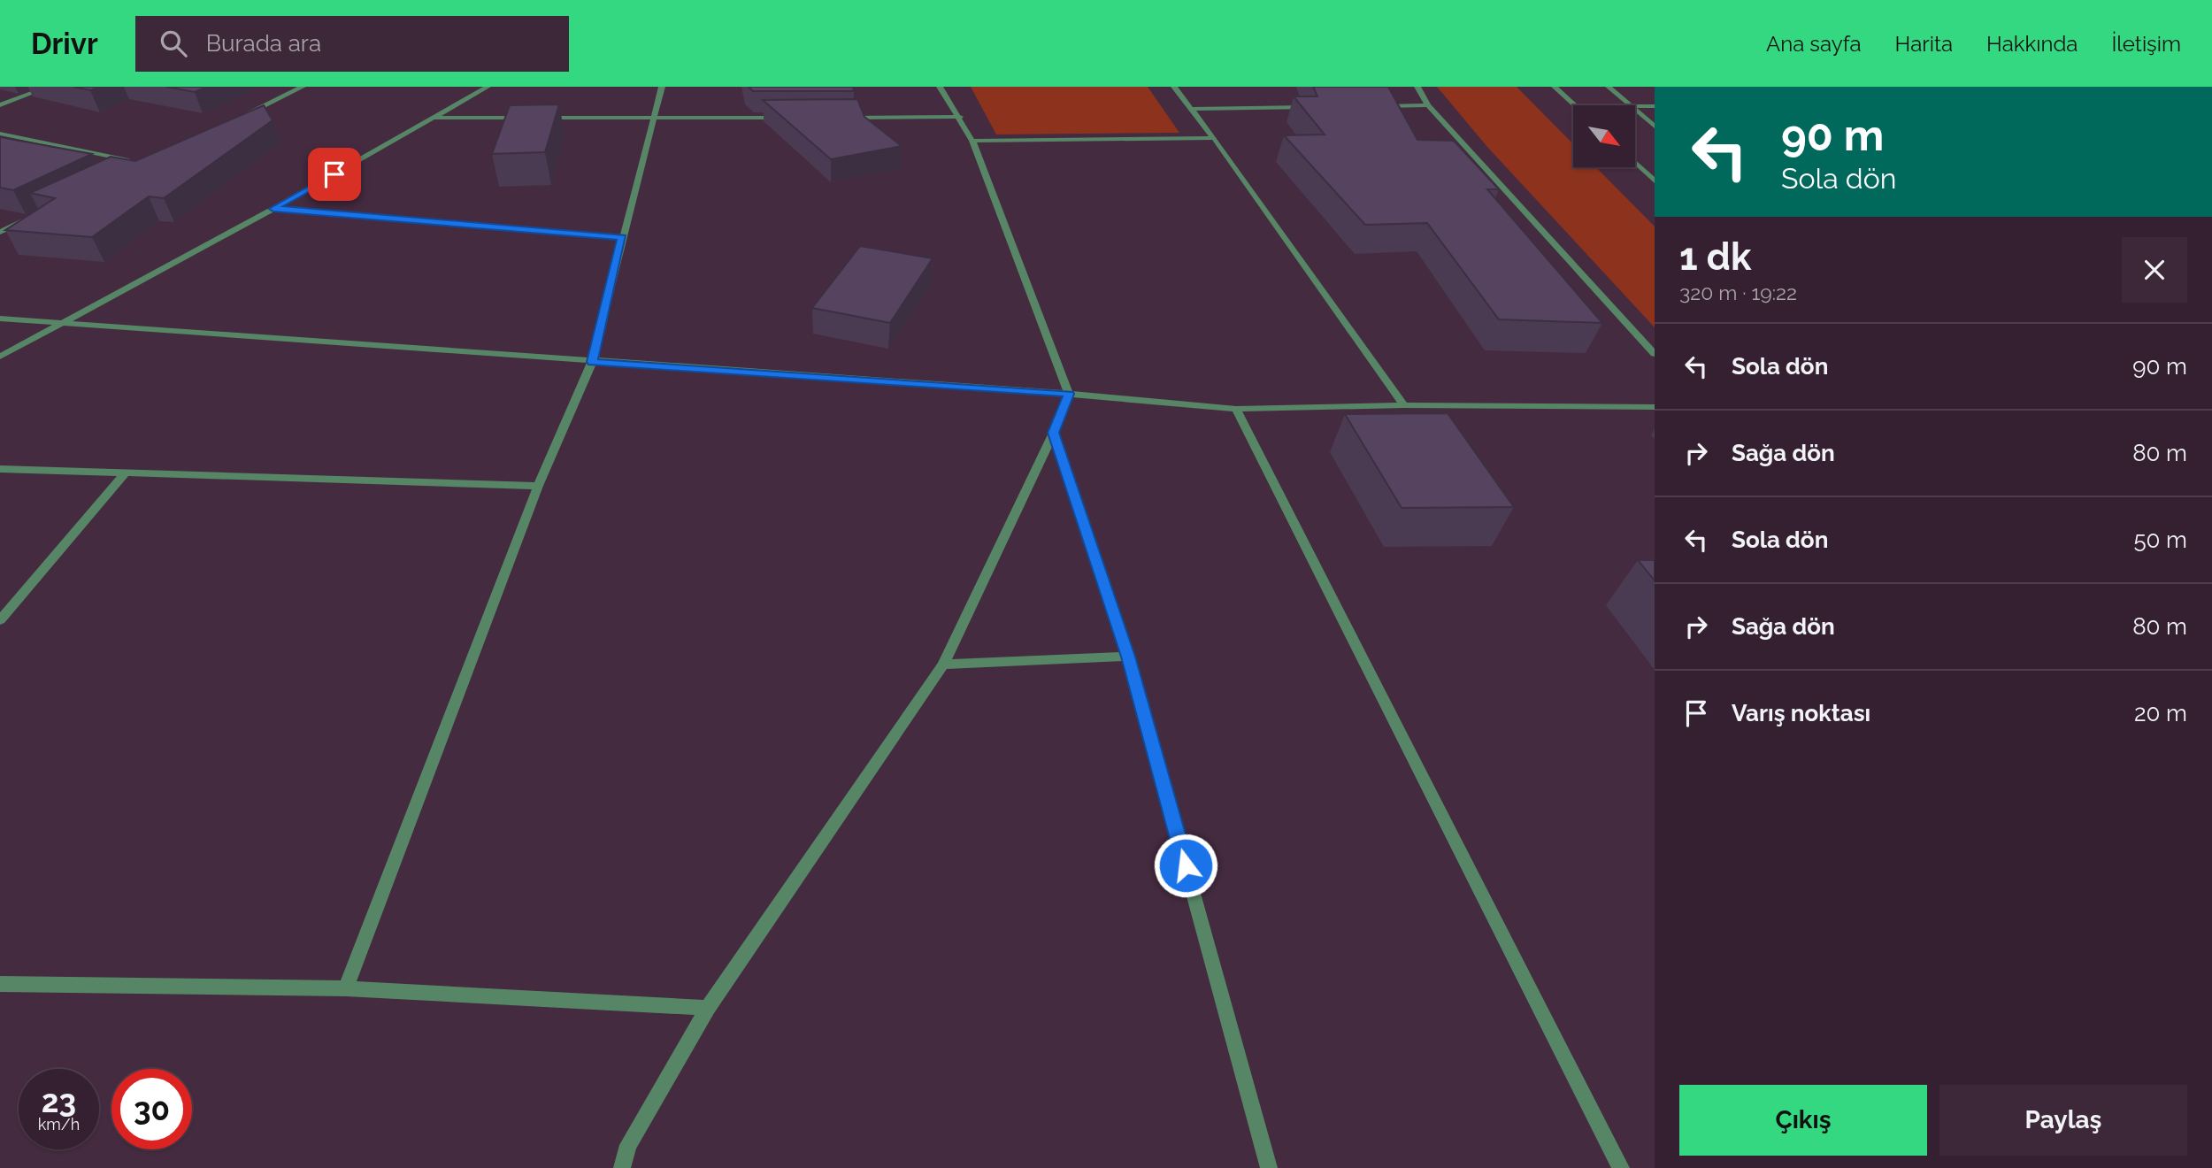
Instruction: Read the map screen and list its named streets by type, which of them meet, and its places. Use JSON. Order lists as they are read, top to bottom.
{
  "north": "bottom right",
  "page": {
    "header": "Drivr",
    "search": "Burada ara",
    "nav": [
      "Ana sayfa",
      "Harita",
      "Hakkında",
      "İletişim"
    ],
    "turn": ["90 m", "Sola dön"],
    "heading": ["1 dk", "320 m · 19:22"],
    "list": [
      {
        "name": "Sola dön",
        "value": "90 m"
      },
      {
        "name": "Sağa dön",
        "value": "80 m"
      },
      {
        "name": "Sola dön",
        "value": "50 m"
      },
      {
        "name": "Sağa dön",
        "value": "80 m"
      },
      {
        "name": "Varış noktası",
        "value": "20 m"
      }
    ],
    "speed": "23 km/h",
    "limit": "30",
    "buttons": ["Çıkış", "Paylaş"]
  }
}
